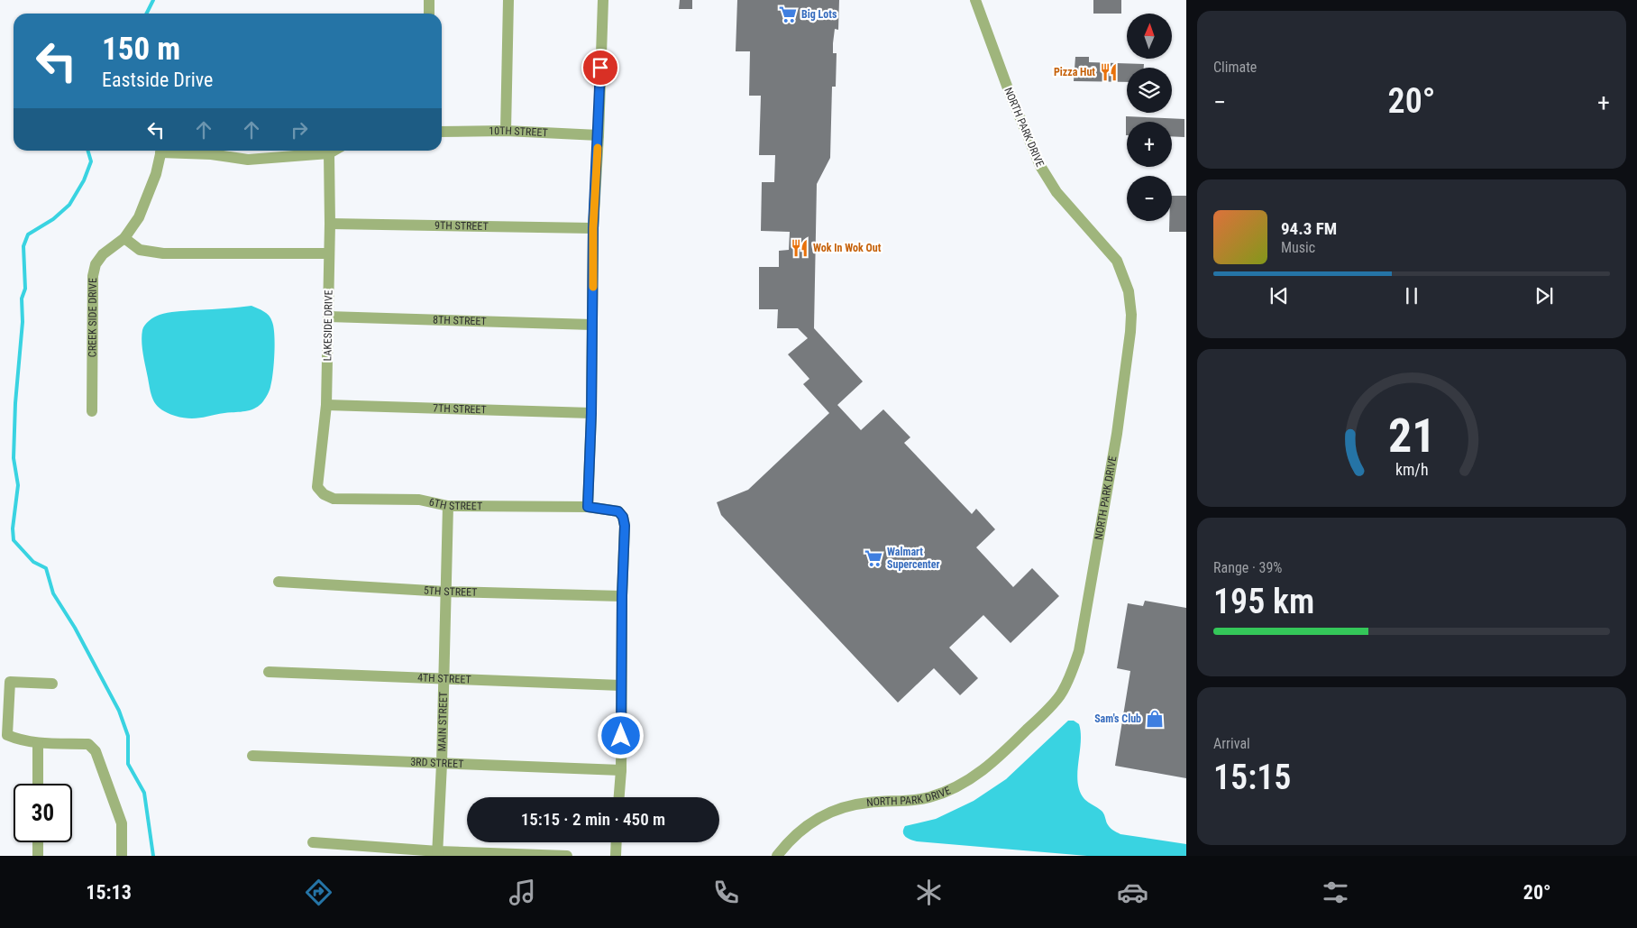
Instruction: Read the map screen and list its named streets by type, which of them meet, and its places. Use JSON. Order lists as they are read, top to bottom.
{
  "streets": {
    "street": [
      "NORTH PARK DRIVE",
      "10TH STREET",
      "9TH STREET",
      "CREEK SIDE DRIVE",
      "8TH STREET",
      "LAKESIDE DRIVE",
      "7TH STREET",
      "6TH STREET",
      "5TH STREET",
      "4TH STREET",
      "MAIN STREET",
      "3RD STREET"
    ]
  },
  "crossings": [
    ["9TH STREET", "LAKESIDE DRIVE"],
    ["8TH STREET", "LAKESIDE DRIVE"],
    ["LAKESIDE DRIVE", "7TH STREET"],
    ["LAKESIDE DRIVE", "6TH STREET"],
    ["6TH STREET", "5TH STREET"],
    ["6TH STREET", "4TH STREET"],
    ["6TH STREET", "MAIN STREET"],
    ["6TH STREET", "3RD STREET"],
    ["5TH STREET", "MAIN STREET"],
    ["4TH STREET", "MAIN STREET"],
    ["MAIN STREET", "3RD STREET"]
  ],
  "places": {
    "supermarket": ["Big Lots", "Walmart Supercenter"],
    "restaurant": ["Pizza Hut", "Wok In Wok Out"],
    "shop": ["Sam's Club"]
  },
  "north": "top",
  "page": {
    "tile": [
      "Climate",
      ["Range · 39%", "195 km"],
      ["Arrival", "15:15"]
    ],
    "map_buttons": ["+", "−"],
    "turn": ["150 m", "Eastside Drive"],
    "heat": ["−", "20°", "+"],
    "song": ["94.3 FM", "Music"],
    "limit": "30",
    "trip": "15:15 · 2 min · 450 m",
    "tabs": ["15:13", "20°"],
    "gauge": ["21", "km/h"]
  }
}
